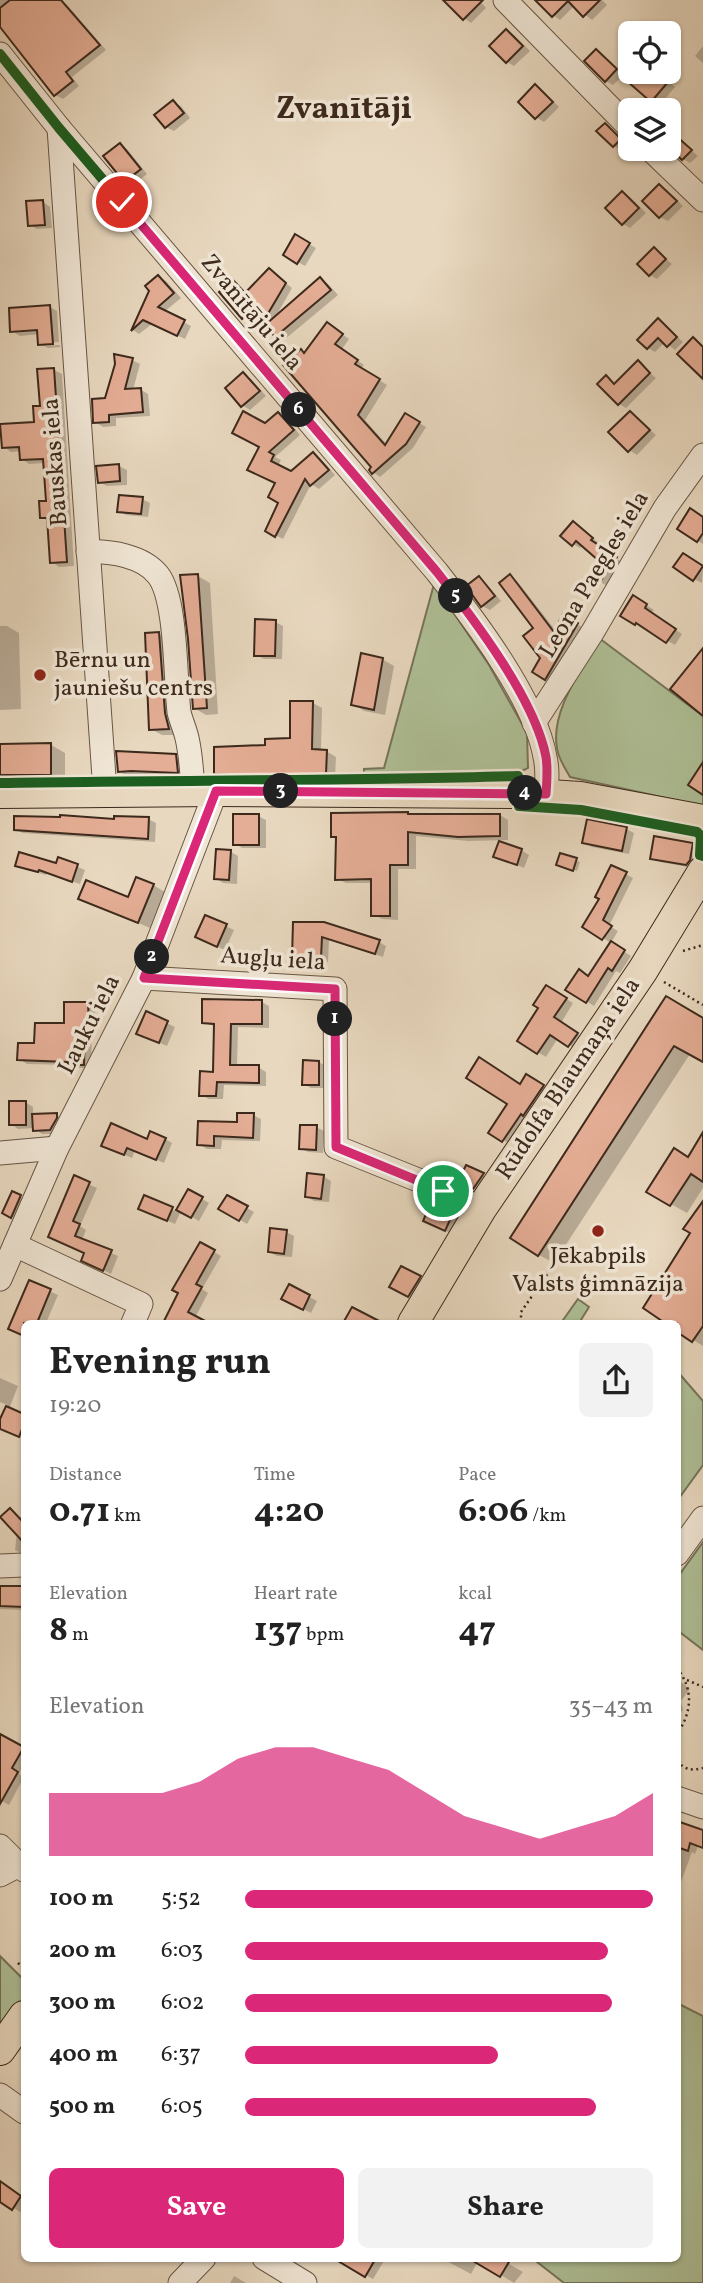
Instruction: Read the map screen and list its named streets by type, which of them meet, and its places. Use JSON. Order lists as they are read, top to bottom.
{
  "streets": {
    "main road": ["Rūdolfa Blaumaņa iela"],
    "street": [
      "Zvanītāju iela",
      "Bauskas iela",
      "Leona Paegles iela",
      "Augļu iela",
      "Lauku iela"
    ]
  },
  "crossings": [
    ["Zvanītāju iela", "Bauskas iela"],
    ["Zvanītāju iela", "Leona Paegles iela"],
    ["Augļu iela", "Lauku iela"],
    ["Augļu iela", "Rūdolfa Blaumaņa iela"]
  ],
  "districts": ["Zvanītāji"],
  "places": ["Bērnu un jauniešu centrs", "Jēkabpils Valsts ģimnāzija"],
  "page": {
    "pins": [
      "6",
      "5",
      "3",
      "4",
      "2",
      "1"
    ],
    "heading": ["Evening run", "19:20"],
    "stats": [
      ["Distance", "0.71 km"],
      ["Time", "4:20"],
      ["Pace", "6:06 /km"],
      ["Elevation", "8 m"],
      ["Heart rate", "137 bpm"],
      ["kcal", "47"]
    ],
    "chart": ["Elevation", "35–43 m"],
    "list": [
      {
        "name": "100 m",
        "note": "5:52"
      },
      {
        "name": "200 m",
        "note": "6:03"
      },
      {
        "name": "300 m",
        "note": "6:02"
      },
      {
        "name": "400 m",
        "note": "6:37"
      },
      {
        "name": "500 m",
        "note": "6:05"
      }
    ],
    "buttons": ["Save", "Share"]
  }
}
